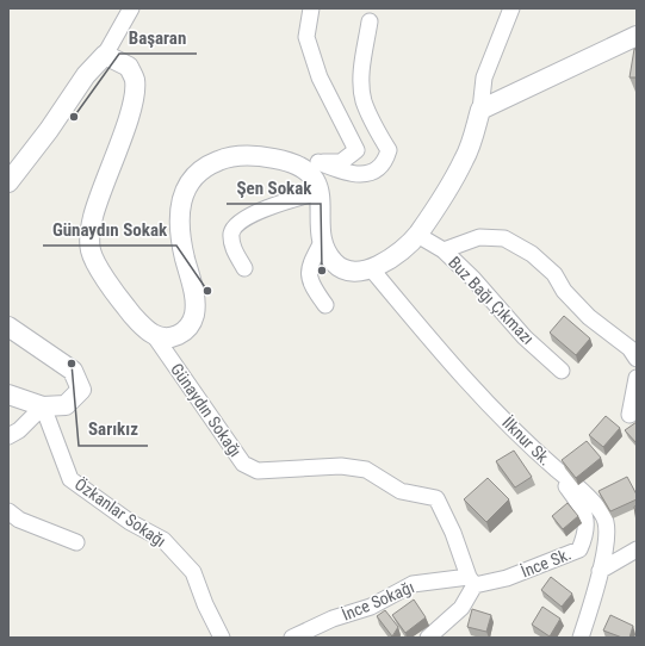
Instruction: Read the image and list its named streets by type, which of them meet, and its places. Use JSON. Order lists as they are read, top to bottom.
{
  "streets": {
    "street": [
      "Buz Bağı Çıkmazı",
      "Günaydın Sokağı",
      "İlknur Sk.",
      "Özkanlar Sokağı",
      "İnce Sk.",
      "İnce Sokağı"
    ]
  },
  "crossings": [
    ["Günaydın Sokağı", "İnce Sk."],
    ["Günaydın Sokağı", "İnce Sokağı"],
    ["İlknur Sk.", "İnce Sk."],
    ["İnce Sk.", "İnce Sokağı"]
  ],
  "places": [
    "Başaran",
    "Şen Sokak",
    "Günaydın Sokak",
    "Sarıkız"
  ]
}
